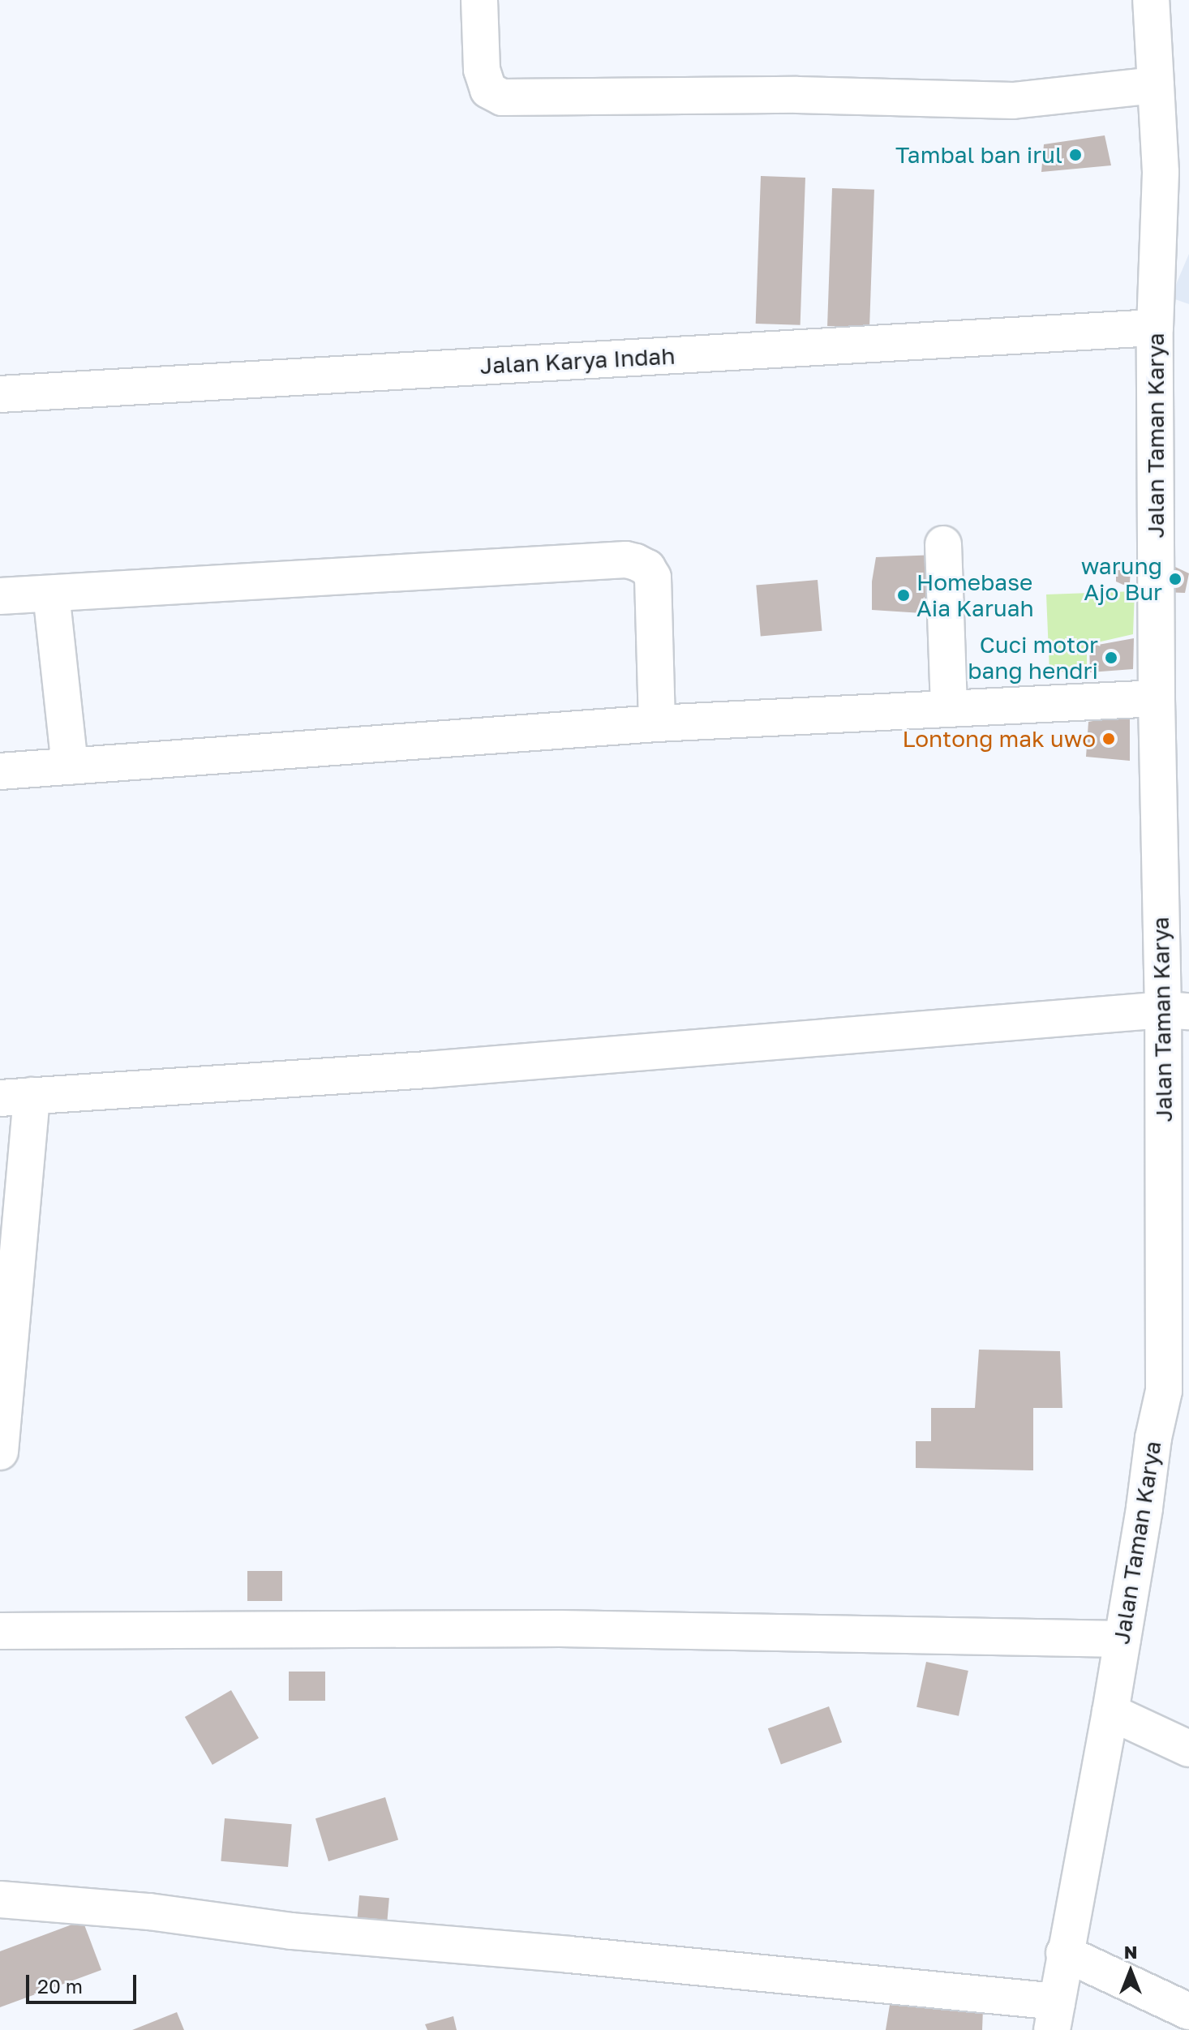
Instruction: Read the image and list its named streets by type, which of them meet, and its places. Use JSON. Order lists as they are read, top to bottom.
{
  "streets": {
    "street": ["Jalan Karya Indah", "Jalan Taman Karya"]
  },
  "crossings": [
    ["Jalan Karya Indah", "Jalan Taman Karya"]
  ],
  "places": [
    "Tambal ban irul",
    "warung Ajo Bur",
    "Homebase Aia Karuah",
    "Cuci motor bang hendri",
    "Lontong mak uwo"
  ],
  "scale_bar": "20 m",
  "north": "top"
}
